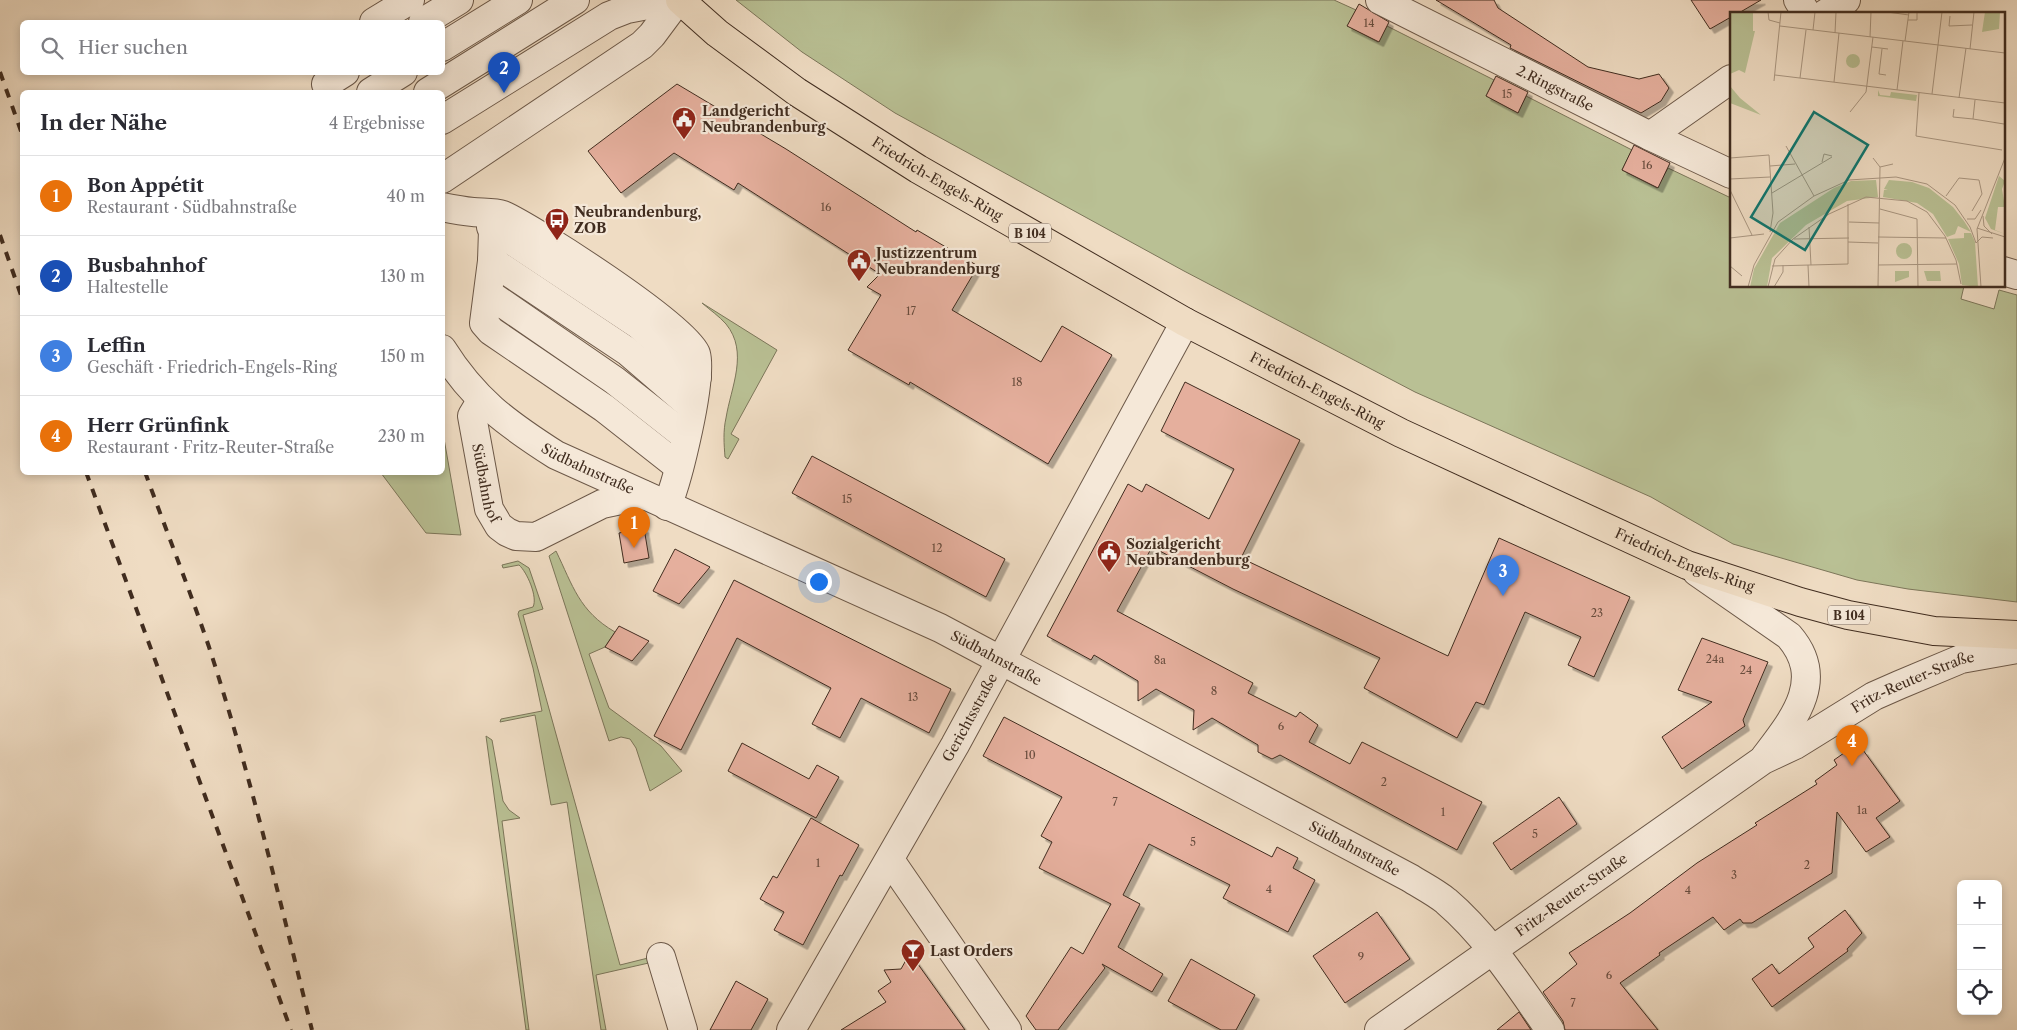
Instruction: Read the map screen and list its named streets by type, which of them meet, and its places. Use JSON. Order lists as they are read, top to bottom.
{
  "streets": {
    "main road": ["Friedrich-Engels-Ring", "B 104"],
    "street": [
      "2.Ringstraße",
      "Südbahnstraße",
      "Südbahnhof",
      "Fritz-Reuter-Straße",
      "Gerichtsstraße"
    ]
  },
  "crossings": [
    ["Friedrich-Engels-Ring", "Fritz-Reuter-Straße"],
    ["Friedrich-Engels-Ring", "Gerichtsstraße"],
    ["Südbahnstraße", "Südbahnhof"],
    ["Südbahnstraße", "Fritz-Reuter-Straße"],
    ["Südbahnstraße", "Gerichtsstraße"]
  ],
  "places": {
    "public building": ["Landgericht Neubrandenburg", "Justizzentrum Neubrandenburg", "Sozialgericht Neubrandenburg"],
    "bus stop": ["Neubrandenburg, ZOB"],
    "bar": ["Last Orders"]
  },
  "house_numbers": [
    "14",
    "15",
    "16",
    "16",
    "17",
    "18",
    "15",
    "12",
    "23",
    "24a",
    "8a",
    "24",
    "8",
    "13",
    "6",
    "10",
    "2",
    "7",
    "1a",
    "1",
    "5",
    "5",
    "1",
    "2",
    "3",
    "4",
    "4",
    "9",
    "6",
    "7"
  ],
  "page": {
    "search": "Hier suchen",
    "pins": [
      "2",
      "1",
      "3",
      "4"
    ],
    "heading": ["In der Nähe", "4 Ergebnisse"],
    "list": [
      {
        "mark": "1",
        "name": "Bon Appétit",
        "note": "Restaurant · Südbahnstraße",
        "value": "40 m"
      },
      {
        "mark": "2",
        "name": "Busbahnhof",
        "note": "Haltestelle",
        "value": "130 m"
      },
      {
        "mark": "3",
        "name": "Leffin",
        "note": "Geschäft · Friedrich-Engels-Ring",
        "value": "150 m"
      },
      {
        "mark": "4",
        "name": "Herr Grünfink",
        "note": "Restaurant · Fritz-Reuter-Straße",
        "value": "230 m"
      }
    ],
    "map_buttons": ["+", "−"]
  }
}
